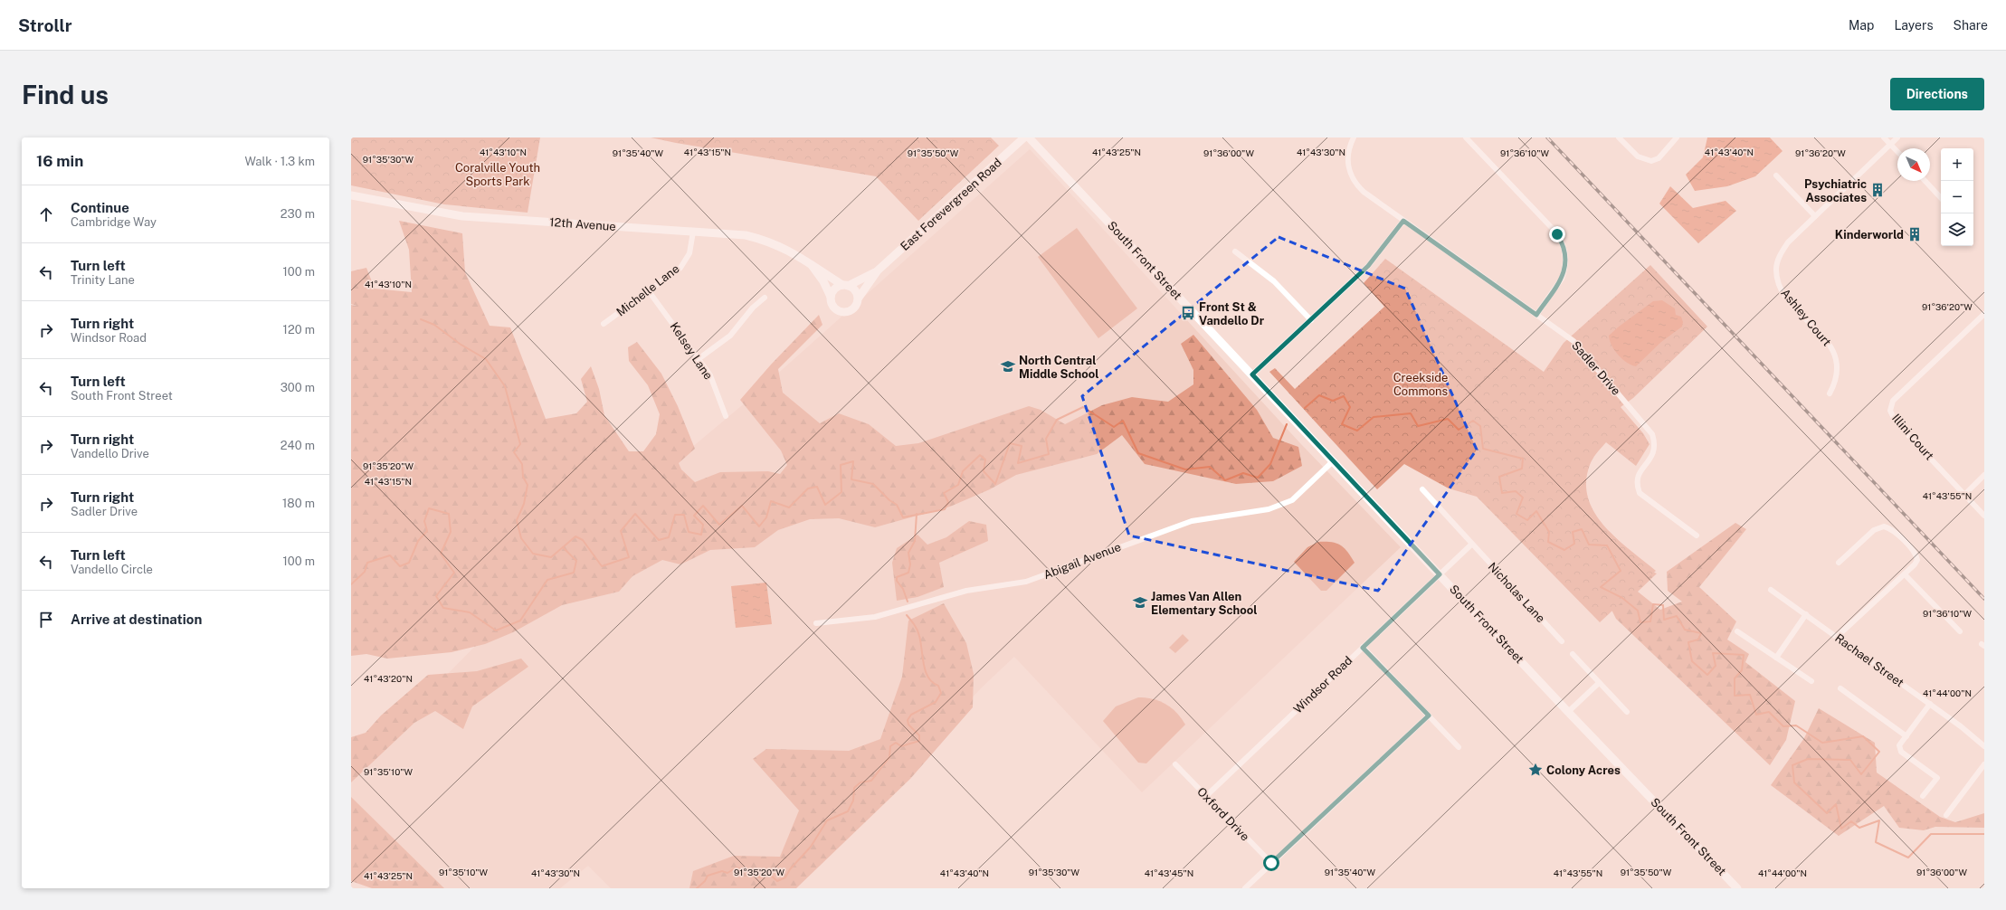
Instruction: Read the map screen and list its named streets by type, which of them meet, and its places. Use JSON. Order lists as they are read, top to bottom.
{
  "streets": {
    "street": [
      "East Forevergreen Road",
      "12th Avenue",
      "South Front Street",
      "Michelle Lane",
      "Ashley Court",
      "Kelsey Lane",
      "Sadler Drive",
      "Illini Court",
      "Abigail Avenue",
      "Nicholas Lane",
      "Rachael Street",
      "Windsor Road",
      "Oxford Drive"
    ]
  },
  "crossings": [
    ["East Forevergreen Road", "12th Avenue"],
    ["12th Avenue", "Michelle Lane"],
    ["South Front Street", "Abigail Avenue"],
    ["South Front Street", "Windsor Road"],
    ["Michelle Lane", "Kelsey Lane"],
    ["Windsor Road", "Oxford Drive"]
  ],
  "parks": ["Coralville Youth Sports Park", "Creekside Commons"],
  "places": {
    "building": ["Psychiatric Associates", "Kinderworld"],
    "bus stop": ["Front St & Vandello Dr"],
    "school or university": ["North Central Middle School", "James Van Allen Elementary School"],
    "place": ["Colony Acres"]
  },
  "north": "bottom right",
  "page": {
    "header": "Strollr",
    "nav": ["Map", "Layers", "Share"],
    "buttons": "Directions",
    "title": "Find us",
    "heading": ["16 min", "Walk · 1.3 km"],
    "map_buttons": ["+", "−"],
    "list": [
      ["Continue", "Cambridge Way", "230 m"],
      ["Turn left", "Trinity Lane", "100 m"],
      ["Turn right", "Windsor Road", "120 m"],
      ["Turn left", "South Front Street", "300 m"],
      ["Turn right", "Vandello Drive", "240 m"],
      ["Turn right", "Sadler Drive", "180 m"],
      ["Turn left", "Vandello Circle", "100 m"],
      "Arrive at destination"
    ]
  },
  "coordinates": [
    "41°43'10\"N",
    "41°43'15\"N",
    "41°43'25\"N",
    "41°43'30\"N",
    "41°43'40\"N",
    "91°35'40\"W",
    "91°35'50\"W",
    "91°36'00\"W",
    "91°36'10\"W",
    "91°36'20\"W",
    "91°35'30\"W",
    "91°35'20\"W",
    "41°43'55\"N",
    "41°43'20\"N",
    "41°44'00\"N",
    "91°35'10\"W",
    "41°43'45\"N"
  ]
}
